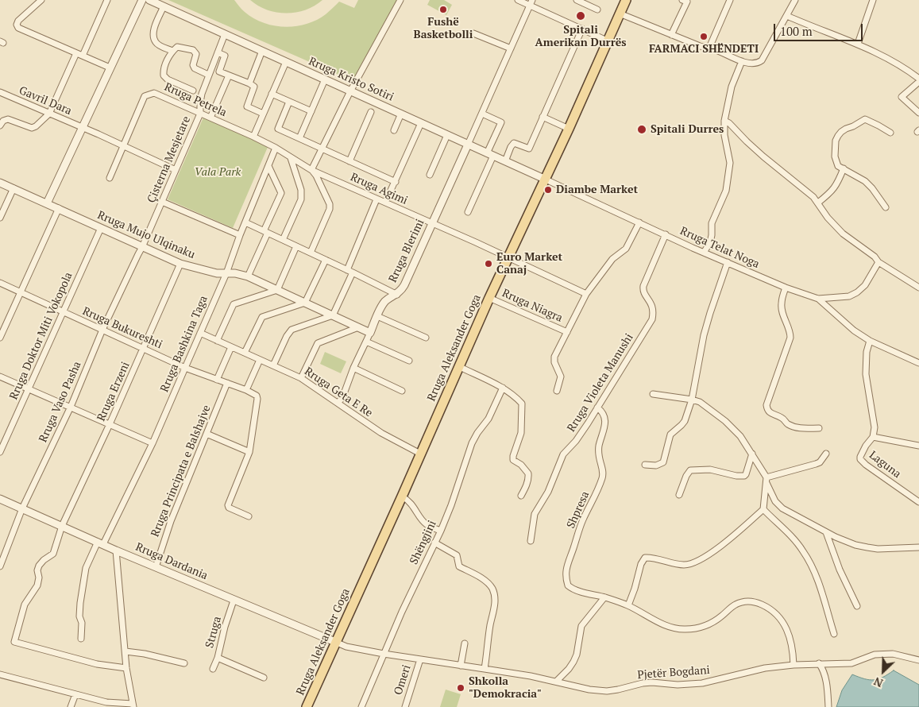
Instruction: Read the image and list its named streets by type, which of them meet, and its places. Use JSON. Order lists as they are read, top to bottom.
{
  "streets": {
    "main road": ["Rruga Aleksander Goga"],
    "street": [
      "Rruga Kristo Sotiri",
      "Rruga Petrela",
      "Gavril Dara",
      "Çisterna Mesjetare",
      "Rruga Agimi",
      "Rruga Mujo Ulqinaku",
      "Rruga Telat Noga",
      "Rruga Blerimi",
      "Rruga Niagra",
      "Rruga Bukureshti",
      "Rruga Doktor Miti Vokopola",
      "Rruga Bashkina Taga",
      "Rruga Violeta Manushi",
      "Rruga Erzeni",
      "Rruga Geta E Re",
      "Rruga Vaso Pasha",
      "Laguna",
      "Rruga Principata e Balshajve",
      "Shpresa",
      "Shëngjini",
      "Rruga Dardania",
      "Struga",
      "Pjetër Bogdani",
      "Omeri"
    ]
  },
  "crossings": [
    ["Rruga Kristo Sotiri", "Çisterna Mesjetare"],
    ["Rruga Kristo Sotiri", "Rruga Telat Noga"],
    ["Rruga Kristo Sotiri", "Rruga Blerimi"],
    ["Rruga Kristo Sotiri", "Rruga Aleksander Goga"],
    ["Rruga Petrela", "Gavril Dara"],
    ["Rruga Petrela", "Çisterna Mesjetare"],
    ["Rruga Petrela", "Rruga Agimi"],
    ["Gavril Dara", "Çisterna Mesjetare"],
    ["Çisterna Mesjetare", "Rruga Mujo Ulqinaku"],
    ["Çisterna Mesjetare", "Rruga Vaso Pasha"],
    ["Rruga Agimi", "Rruga Blerimi"],
    ["Rruga Agimi", "Rruga Bashkina Taga"],
    ["Rruga Agimi", "Rruga Aleksander Goga"],
    ["Rruga Mujo Ulqinaku", "Rruga Blerimi"],
    ["Rruga Mujo Ulqinaku", "Rruga Doktor Miti Vokopola"],
    ["Rruga Mujo Ulqinaku", "Rruga Bashkina Taga"],
    ["Rruga Mujo Ulqinaku", "Rruga Erzeni"],
    ["Rruga Mujo Ulqinaku", "Rruga Vaso Pasha"],
    ["Rruga Telat Noga", "Rruga Aleksander Goga"],
    ["Rruga Telat Noga", "Rruga Violeta Manushi"],
    ["Rruga Blerimi", "Rruga Geta E Re"],
    ["Rruga Niagra", "Rruga Aleksander Goga"],
    ["Rruga Bukureshti", "Rruga Doktor Miti Vokopola"],
    ["Rruga Bukureshti", "Rruga Bashkina Taga"],
    ["Rruga Bukureshti", "Rruga Erzeni"],
    ["Rruga Bukureshti", "Rruga Vaso Pasha"],
    ["Rruga Bukureshti", "Rruga Principata e Balshajve"],
    ["Rruga Bashkina Taga", "Rruga Geta E Re"],
    ["Rruga Bashkina Taga", "Rruga Dardania"],
    ["Rruga Aleksander Goga", "Rruga Geta E Re"],
    ["Rruga Aleksander Goga", "Rruga Dardania"],
    ["Rruga Aleksander Goga", "Pjetër Bogdani"],
    ["Rruga Violeta Manushi", "Shpresa"],
    ["Rruga Erzeni", "Rruga Dardania"],
    ["Rruga Vaso Pasha", "Rruga Dardania"],
    ["Rruga Principata e Balshajve", "Rruga Dardania"],
    ["Shëngjini", "Pjetër Bogdani"],
    ["Rruga Dardania", "Struga"],
    ["Rruga Dardania", "Pjetër Bogdani"],
    ["Pjetër Bogdani", "Omeri"]
  ],
  "parks": ["Vala Park"],
  "places": [
    "Fushë Basketbolli",
    "Spitali Amerikan Durrës",
    "FARMACI SHËNDETI",
    "Spitali Durres",
    "Diambe Market",
    "Euro Market Canaj",
    "Shkolla \"Demokracia\""
  ],
  "scale_bar": "100 m",
  "north": "bottom left"
}
